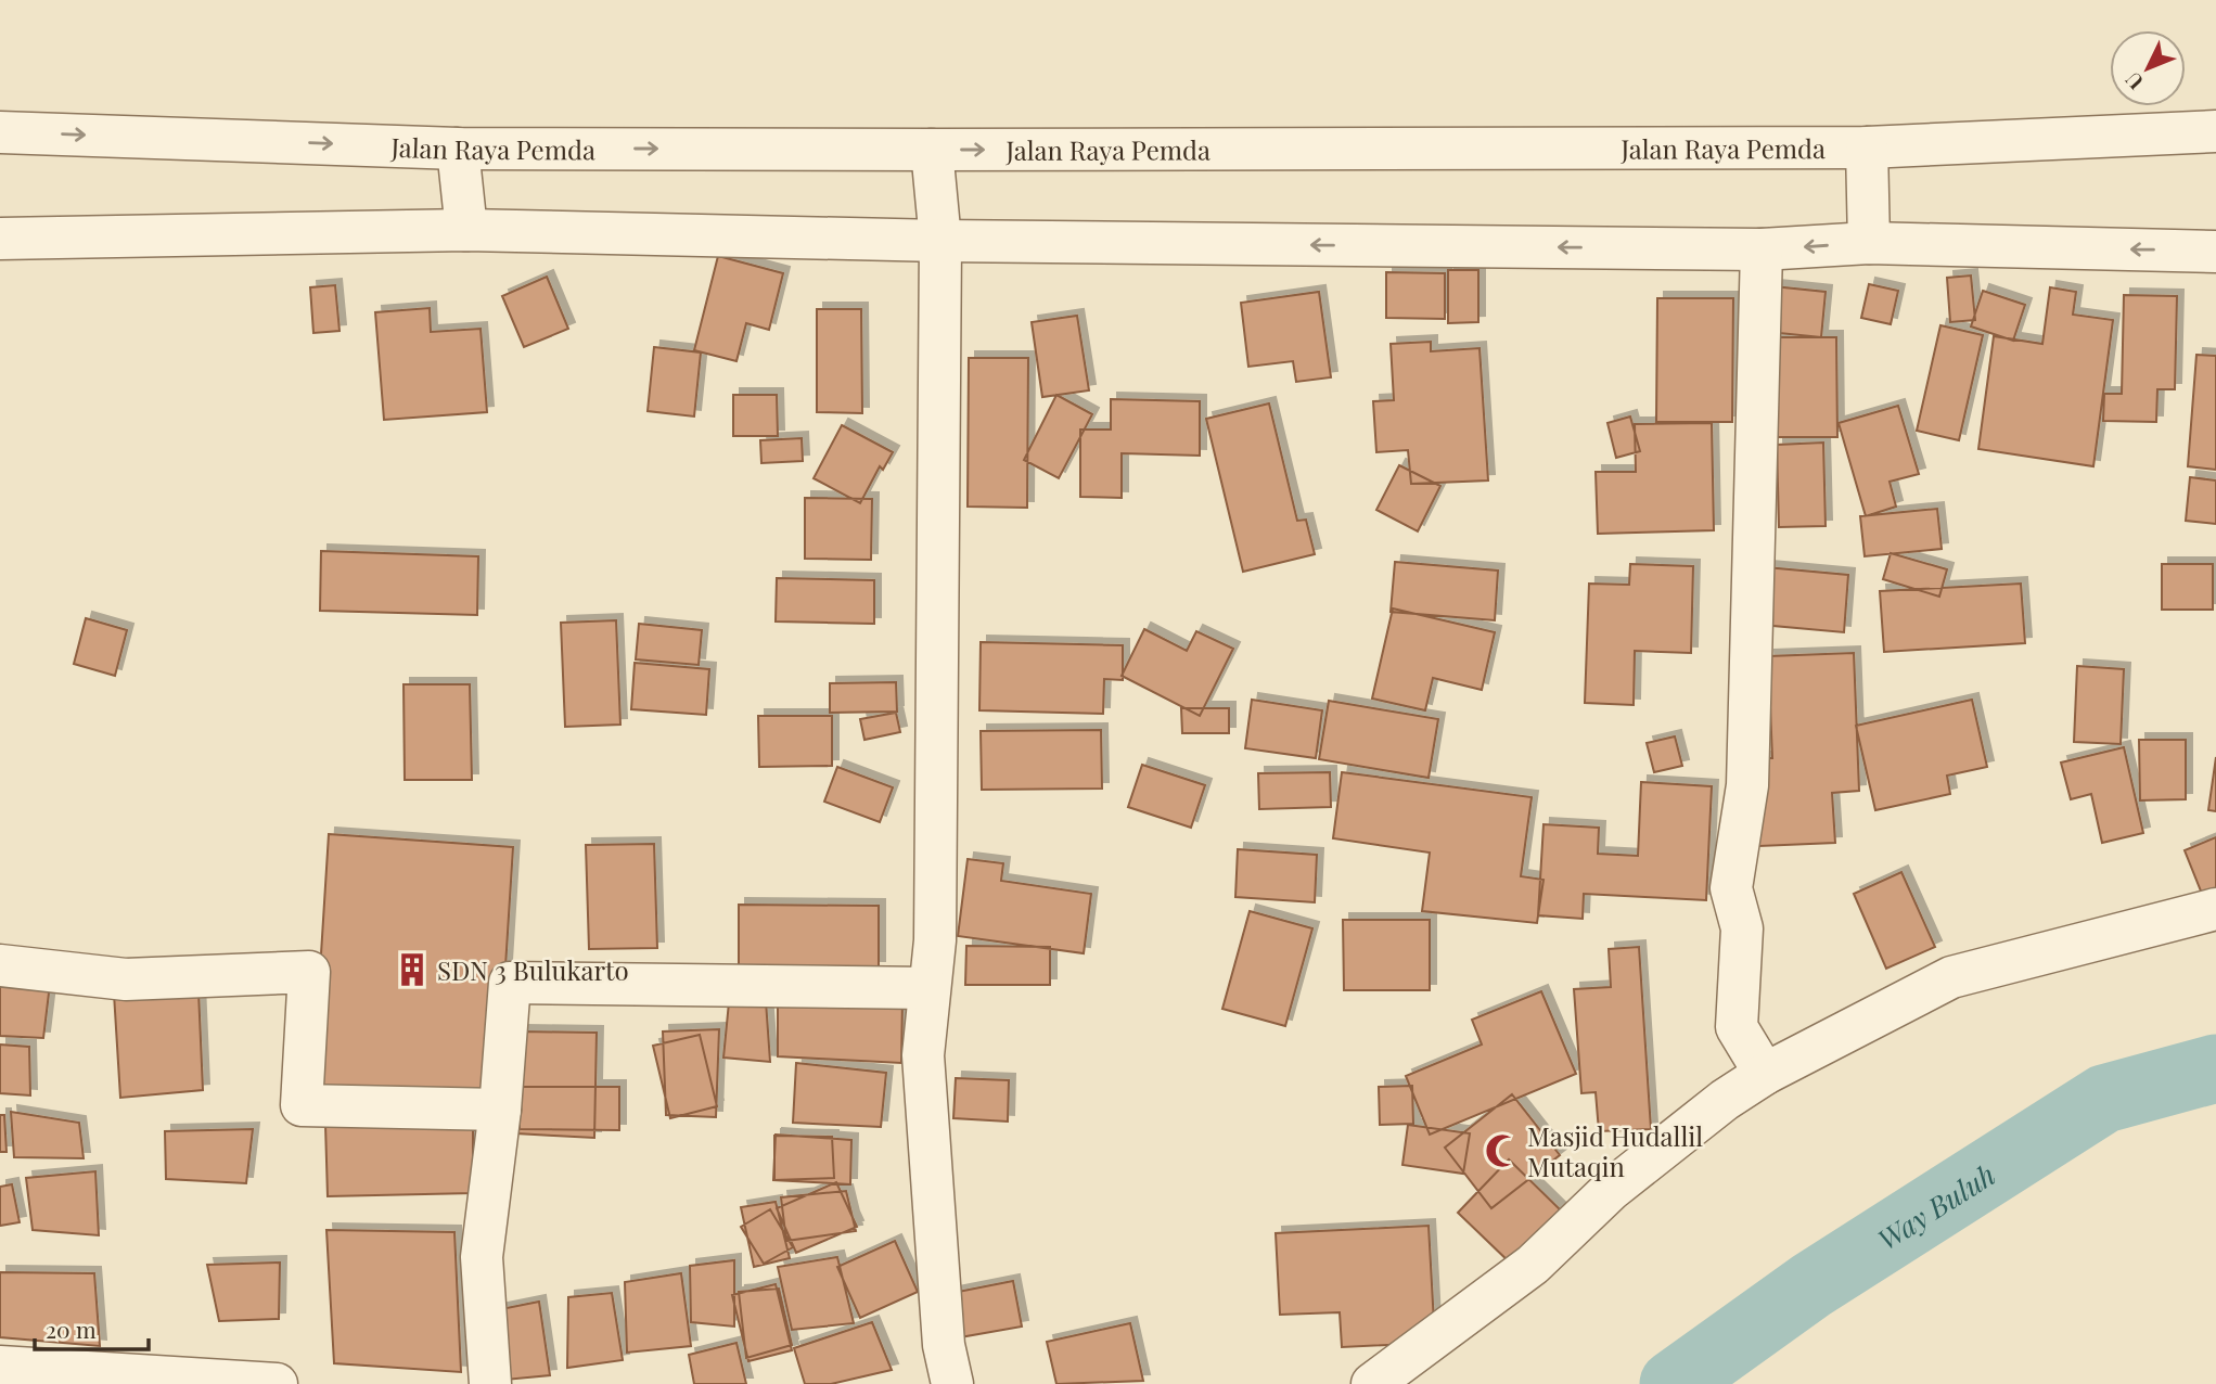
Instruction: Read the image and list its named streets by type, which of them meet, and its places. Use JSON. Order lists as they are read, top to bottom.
{
  "streets": {
    "street": ["Jalan Raya Pemda"]
  },
  "water": ["Way Buluh"],
  "places": {
    "building": ["SDN 3 Bulukarto"],
    "mosque": ["Masjid Hudallil Mutaqin"]
  },
  "scale_bar": "20 m",
  "north": "bottom left"
}
